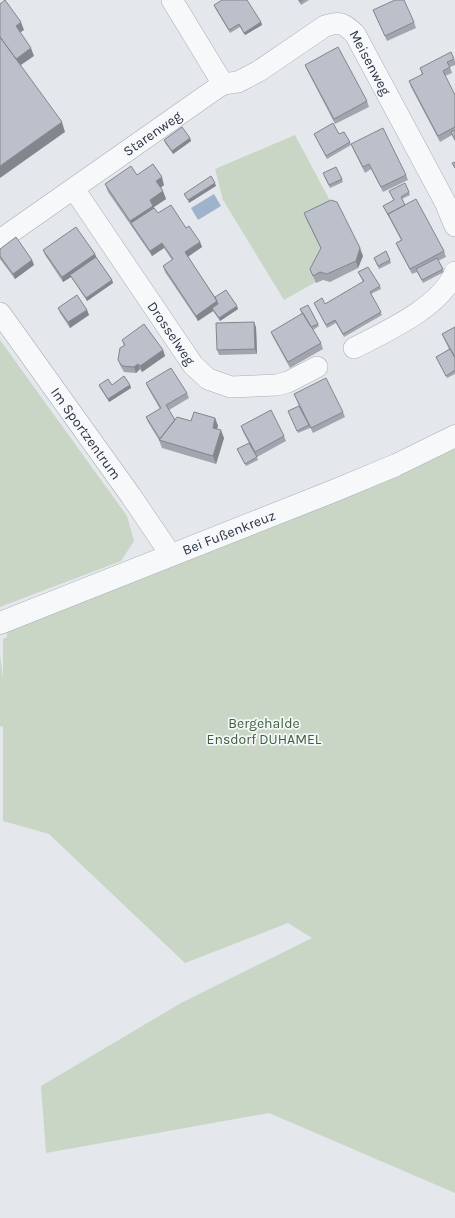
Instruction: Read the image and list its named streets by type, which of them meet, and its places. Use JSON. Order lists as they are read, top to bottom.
{
  "streets": {
    "street": [
      "Meisenweg",
      "Starenweg",
      "Drosselweg",
      "Im Sportzentrum",
      "Bei Fußenkreuz"
    ]
  },
  "crossings": [
    ["Meisenweg", "Starenweg"],
    ["Starenweg", "Drosselweg"],
    ["Im Sportzentrum", "Bei Fußenkreuz"]
  ],
  "parks": ["Bergehalde Ensdorf DUHAMEL"]
}
